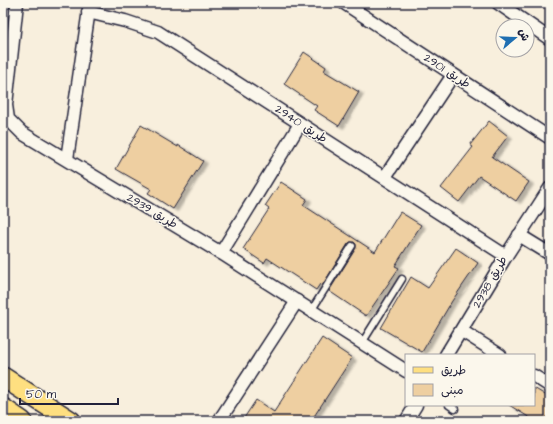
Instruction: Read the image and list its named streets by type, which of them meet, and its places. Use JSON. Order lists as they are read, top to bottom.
{
  "streets": {
    "street": [
      "طريق 2901",
      "طريق 2940",
      "طريق 2939",
      "طريق 2938"
    ]
  },
  "crossings": [
    ["طريق 2940", "طريق 2939"],
    ["طريق 2940", "طريق 2938"]
  ],
  "legend": ["طريق", "مبنى"],
  "scale_bar": "50 m",
  "north": "right"
}
